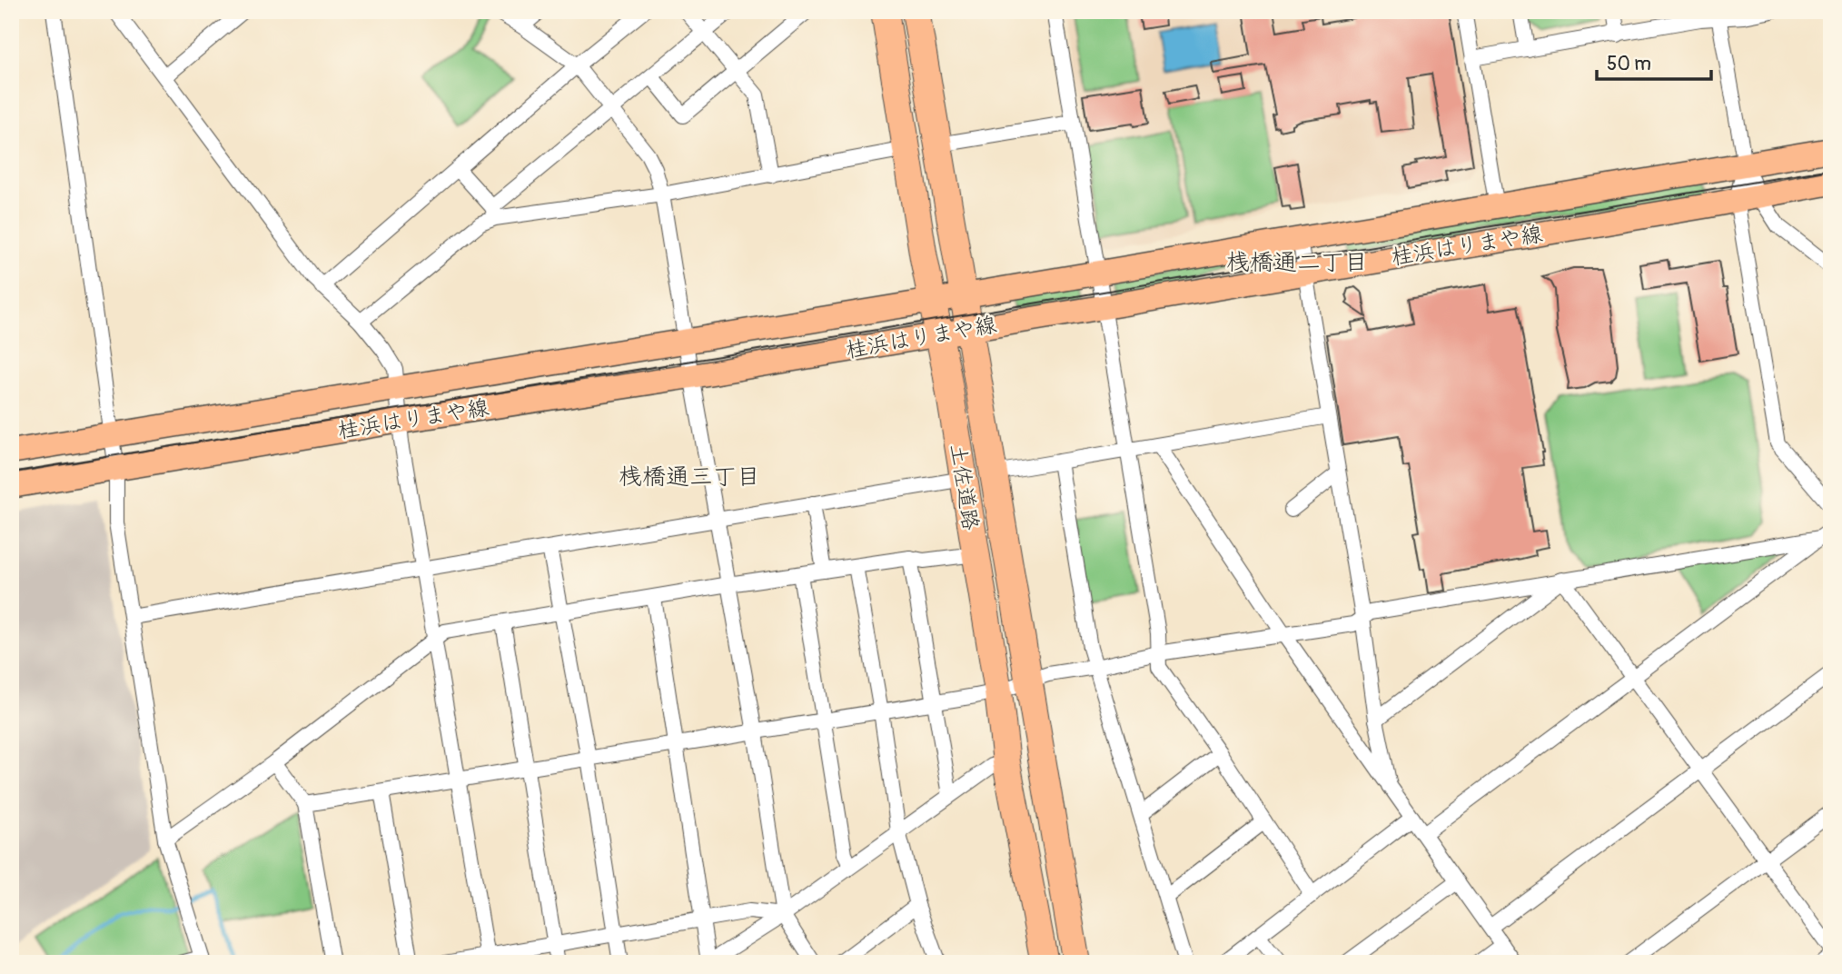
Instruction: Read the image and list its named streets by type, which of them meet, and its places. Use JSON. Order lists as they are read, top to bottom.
{
  "streets": {
    "highway": ["土佐道路"],
    "main road": ["桂浜はりまや線"]
  },
  "crossings": [
    ["桂浜はりまや線", "土佐道路"]
  ],
  "districts": ["桟橋通二丁目", "桟橋通三丁目"],
  "scale_bar": "50 m"
}
